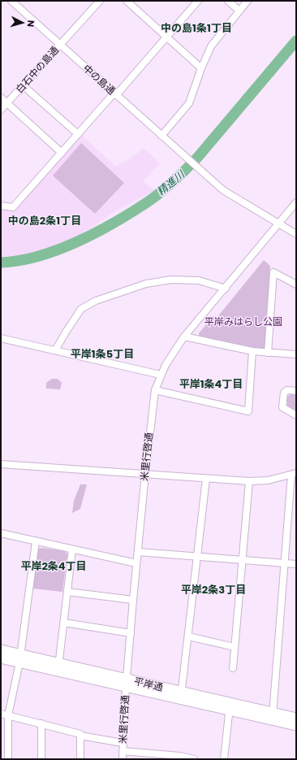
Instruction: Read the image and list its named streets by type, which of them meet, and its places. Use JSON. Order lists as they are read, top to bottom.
{
  "streets": {
    "highway": ["平岸通"],
    "street": ["白石中の島通", "中の島通", "米里行啓通"]
  },
  "crossings": [
    ["白石中の島通", "中の島通"],
    ["中の島通", "米里行啓通"],
    ["米里行啓通", "平岸通"]
  ],
  "districts": [
    "中の島1条1丁目",
    "中の島2条1丁目",
    "平岸1条5丁目",
    "平岸1条4丁目",
    "平岸2条4丁目",
    "平岸2条3丁目"
  ],
  "water": ["精進川"],
  "parks": ["平岸みはらし公園"],
  "north": "right"
}
